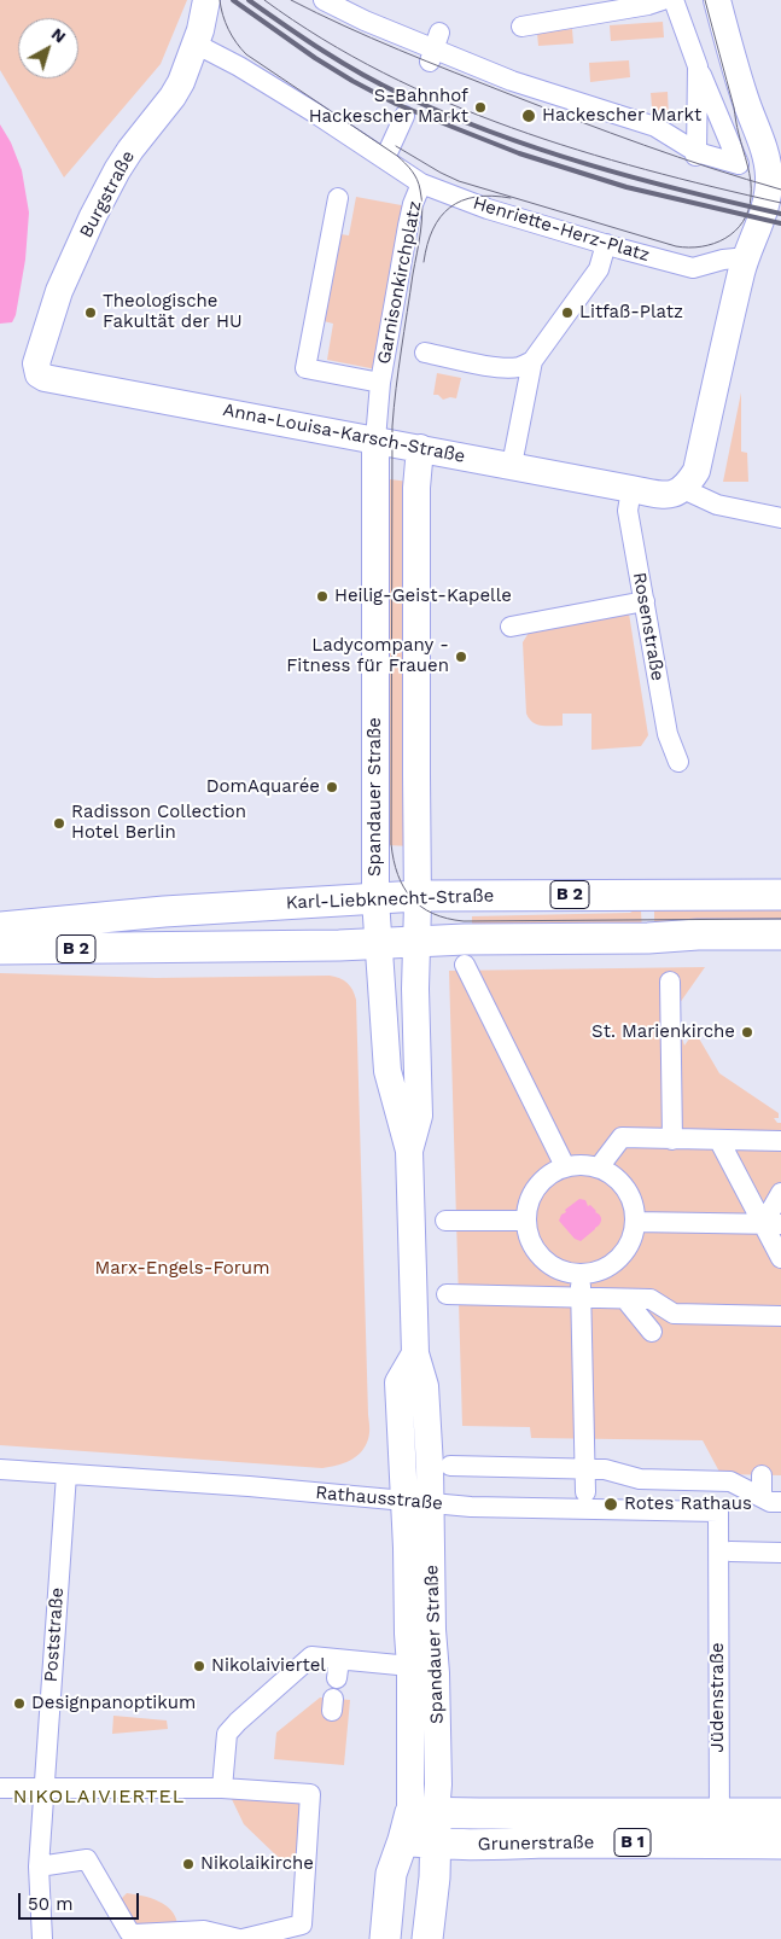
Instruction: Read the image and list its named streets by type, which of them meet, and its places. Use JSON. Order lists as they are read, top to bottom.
{
  "streets": {
    "main road": [
      "Spandauer Straße",
      "B 2",
      "Karl-Liebknecht-Straße",
      "B 1",
      "Grunerstraße"
    ],
    "street": [
      "Burgstraße",
      "Henriette-Herz-Platz",
      "Garnisonkirchplatz",
      "Anna-Louisa-Karsch-Straße",
      "Rosenstraße",
      "Rathausstraße",
      "Poststraße",
      "Jüdenstraße"
    ]
  },
  "crossings": [
    ["Burgstraße", "Henriette-Herz-Platz"],
    ["Burgstraße", "Anna-Louisa-Karsch-Straße"],
    ["Henriette-Herz-Platz", "Garnisonkirchplatz"],
    ["Garnisonkirchplatz", "Anna-Louisa-Karsch-Straße"],
    ["Garnisonkirchplatz", "Spandauer Straße"],
    ["Anna-Louisa-Karsch-Straße", "Rosenstraße"],
    ["Anna-Louisa-Karsch-Straße", "Spandauer Straße"],
    ["Spandauer Straße", "B 2"],
    ["Spandauer Straße", "Karl-Liebknecht-Straße"],
    ["Spandauer Straße", "Rathausstraße"],
    ["Spandauer Straße", "Grunerstraße"],
    ["Rathausstraße", "Poststraße"],
    ["Rathausstraße", "Jüdenstraße"],
    ["Jüdenstraße", "Grunerstraße"]
  ],
  "districts": ["NIKOLAIVIERTEL"],
  "parks": ["Marx-Engels-Forum"],
  "places": [
    "S-Bahnhof Hackescher Markt",
    "Hackescher Markt",
    "Theologische Fakultät der HU",
    "Litfaß-Platz",
    "Heilig-Geist-Kapelle",
    "Ladycompany - Fitness für Frauen",
    "DomAquarée",
    "Radisson Collection Hotel Berlin",
    "St. Marienkirche",
    "Rotes Rathaus",
    "Nikolaiviertel",
    "Designpanoptikum",
    "Nikolaikirche"
  ],
  "scale_bar": "50 m",
  "north": "top right"
}
